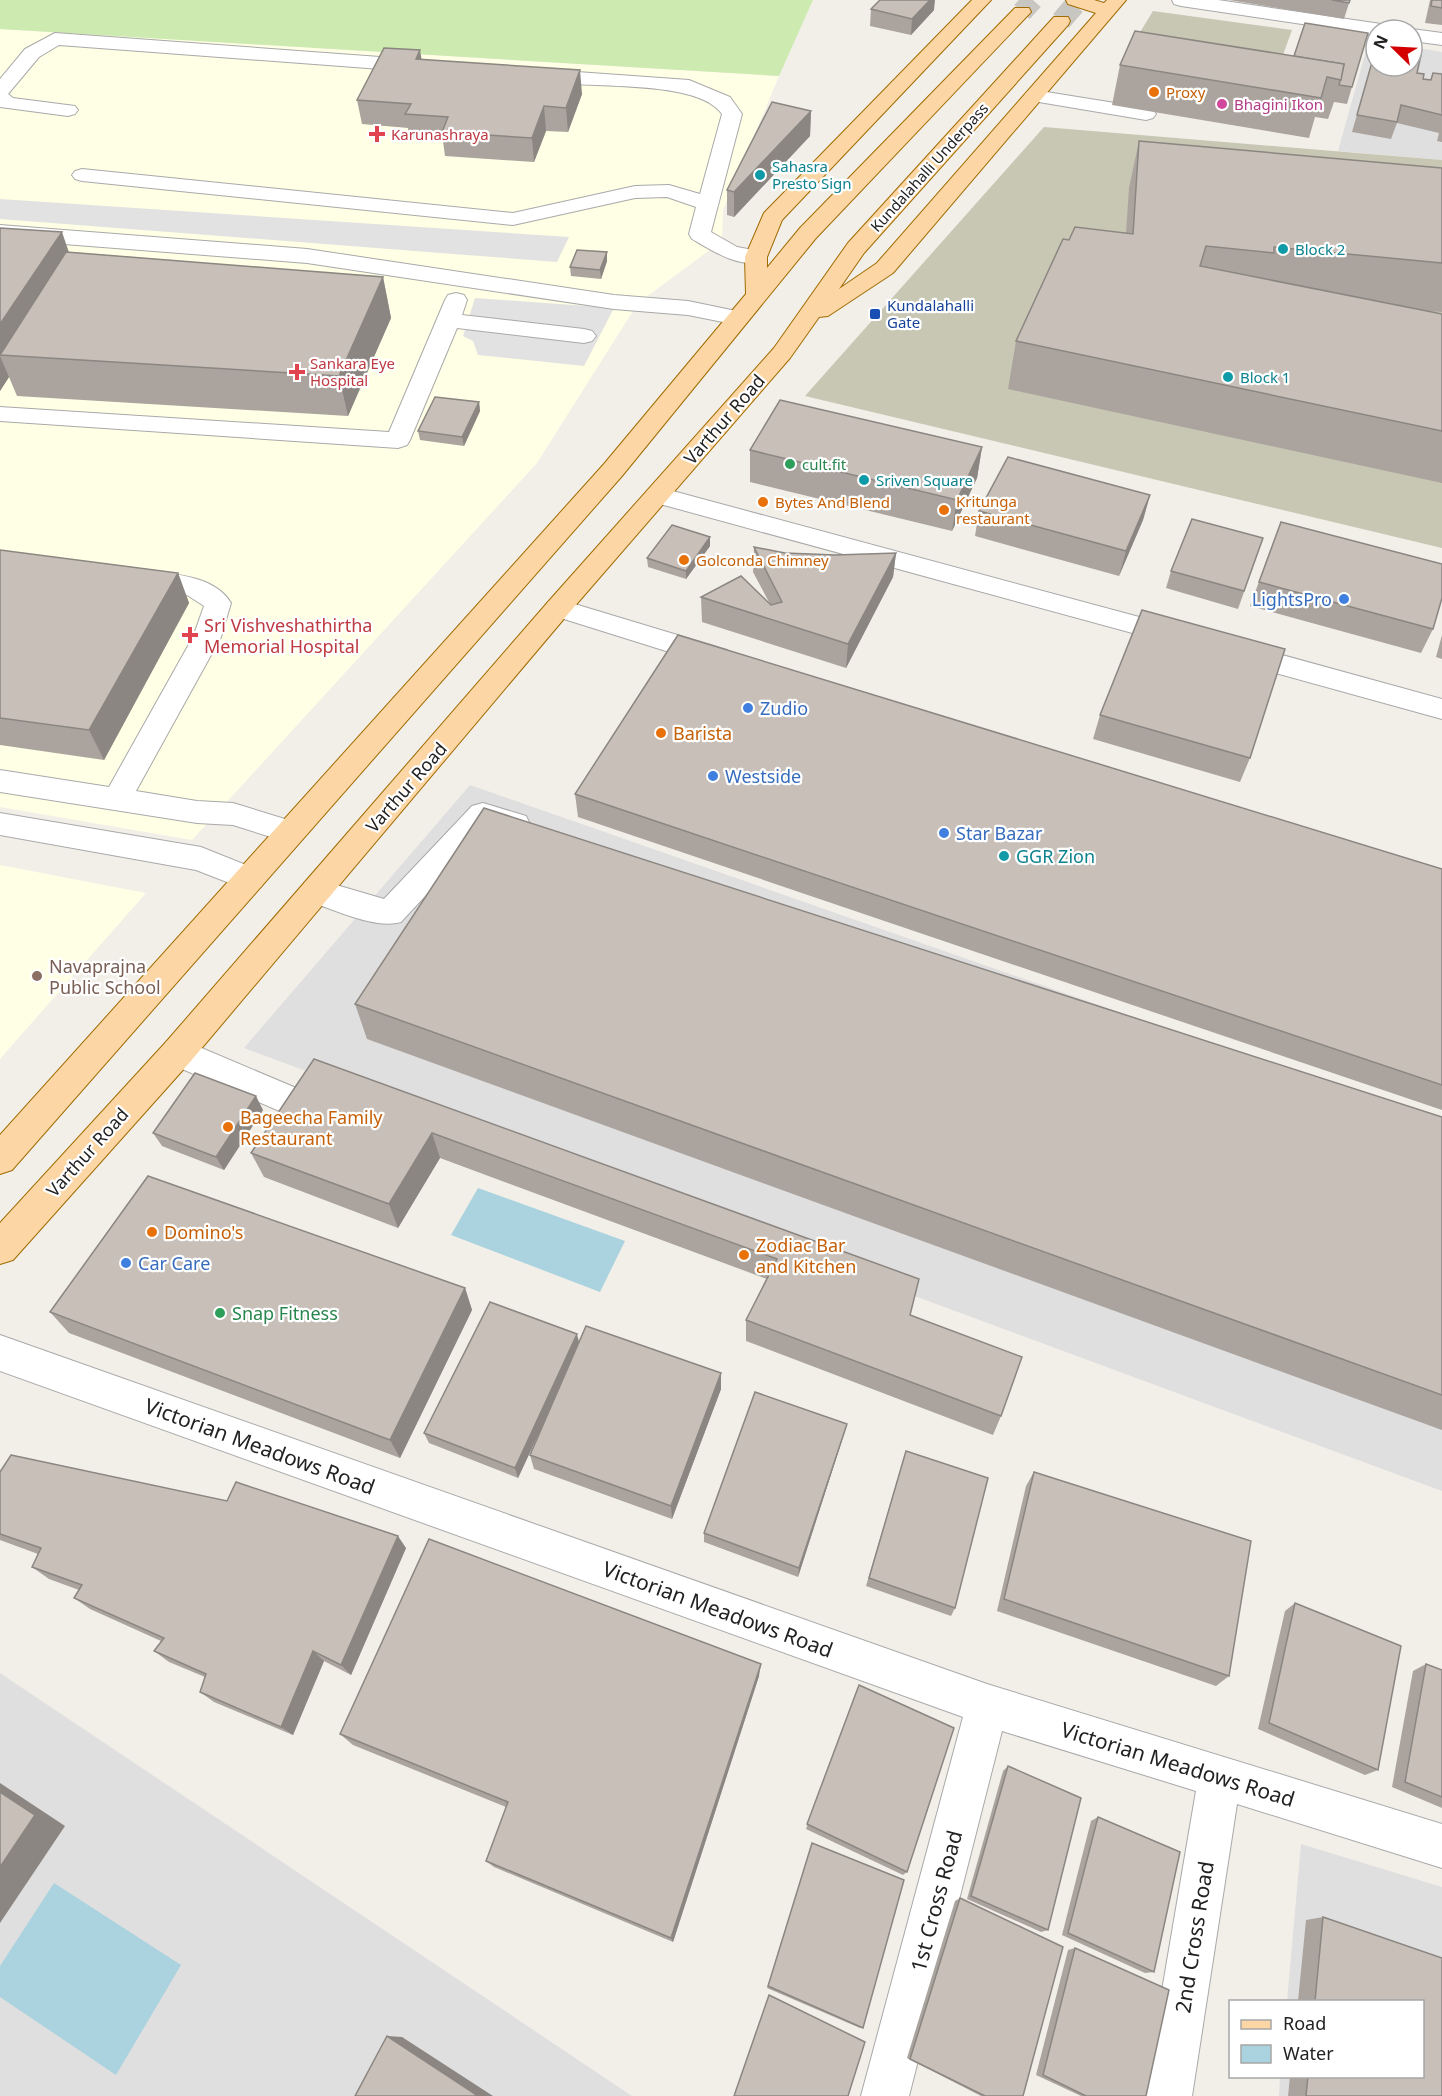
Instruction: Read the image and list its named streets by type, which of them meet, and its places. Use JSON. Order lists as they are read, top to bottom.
{
  "streets": {
    "main road": ["Kundalahalli Underpass", "Varthur Road"],
    "street": ["Victorian Meadows Road", "1st Cross Road", "2nd Cross Road"]
  },
  "crossings": [
    ["Kundalahalli Underpass", "Varthur Road"],
    ["Victorian Meadows Road", "1st Cross Road"],
    ["Victorian Meadows Road", "2nd Cross Road"]
  ],
  "places": {
    "other": [
      "Proxy",
      "Bhagini Ikon",
      "Sahasra Presto Sign",
      "Block 2",
      "Block 1",
      "cult.fit",
      "Sriven Square",
      "Bytes And Blend",
      "Kritunga restaurant",
      "Golconda Chimney",
      "LightsPro",
      "Zudio",
      "Barista",
      "Westside",
      "Star Bazar",
      "GGR Zion",
      "Navaprajna Public School",
      "Bageecha Family Restaurant",
      "Domino's",
      "Zodiac Bar and Kitchen",
      "Car Care",
      "Snap Fitness"
    ],
    "health": ["Karunashraya", "Sankara Eye Hospital", "Sri Vishveshathirtha Memorial Hospital"],
    "transit": ["Kundalahalli Gate"]
  },
  "legend": ["Road", "Water"],
  "north": "top left"
}
